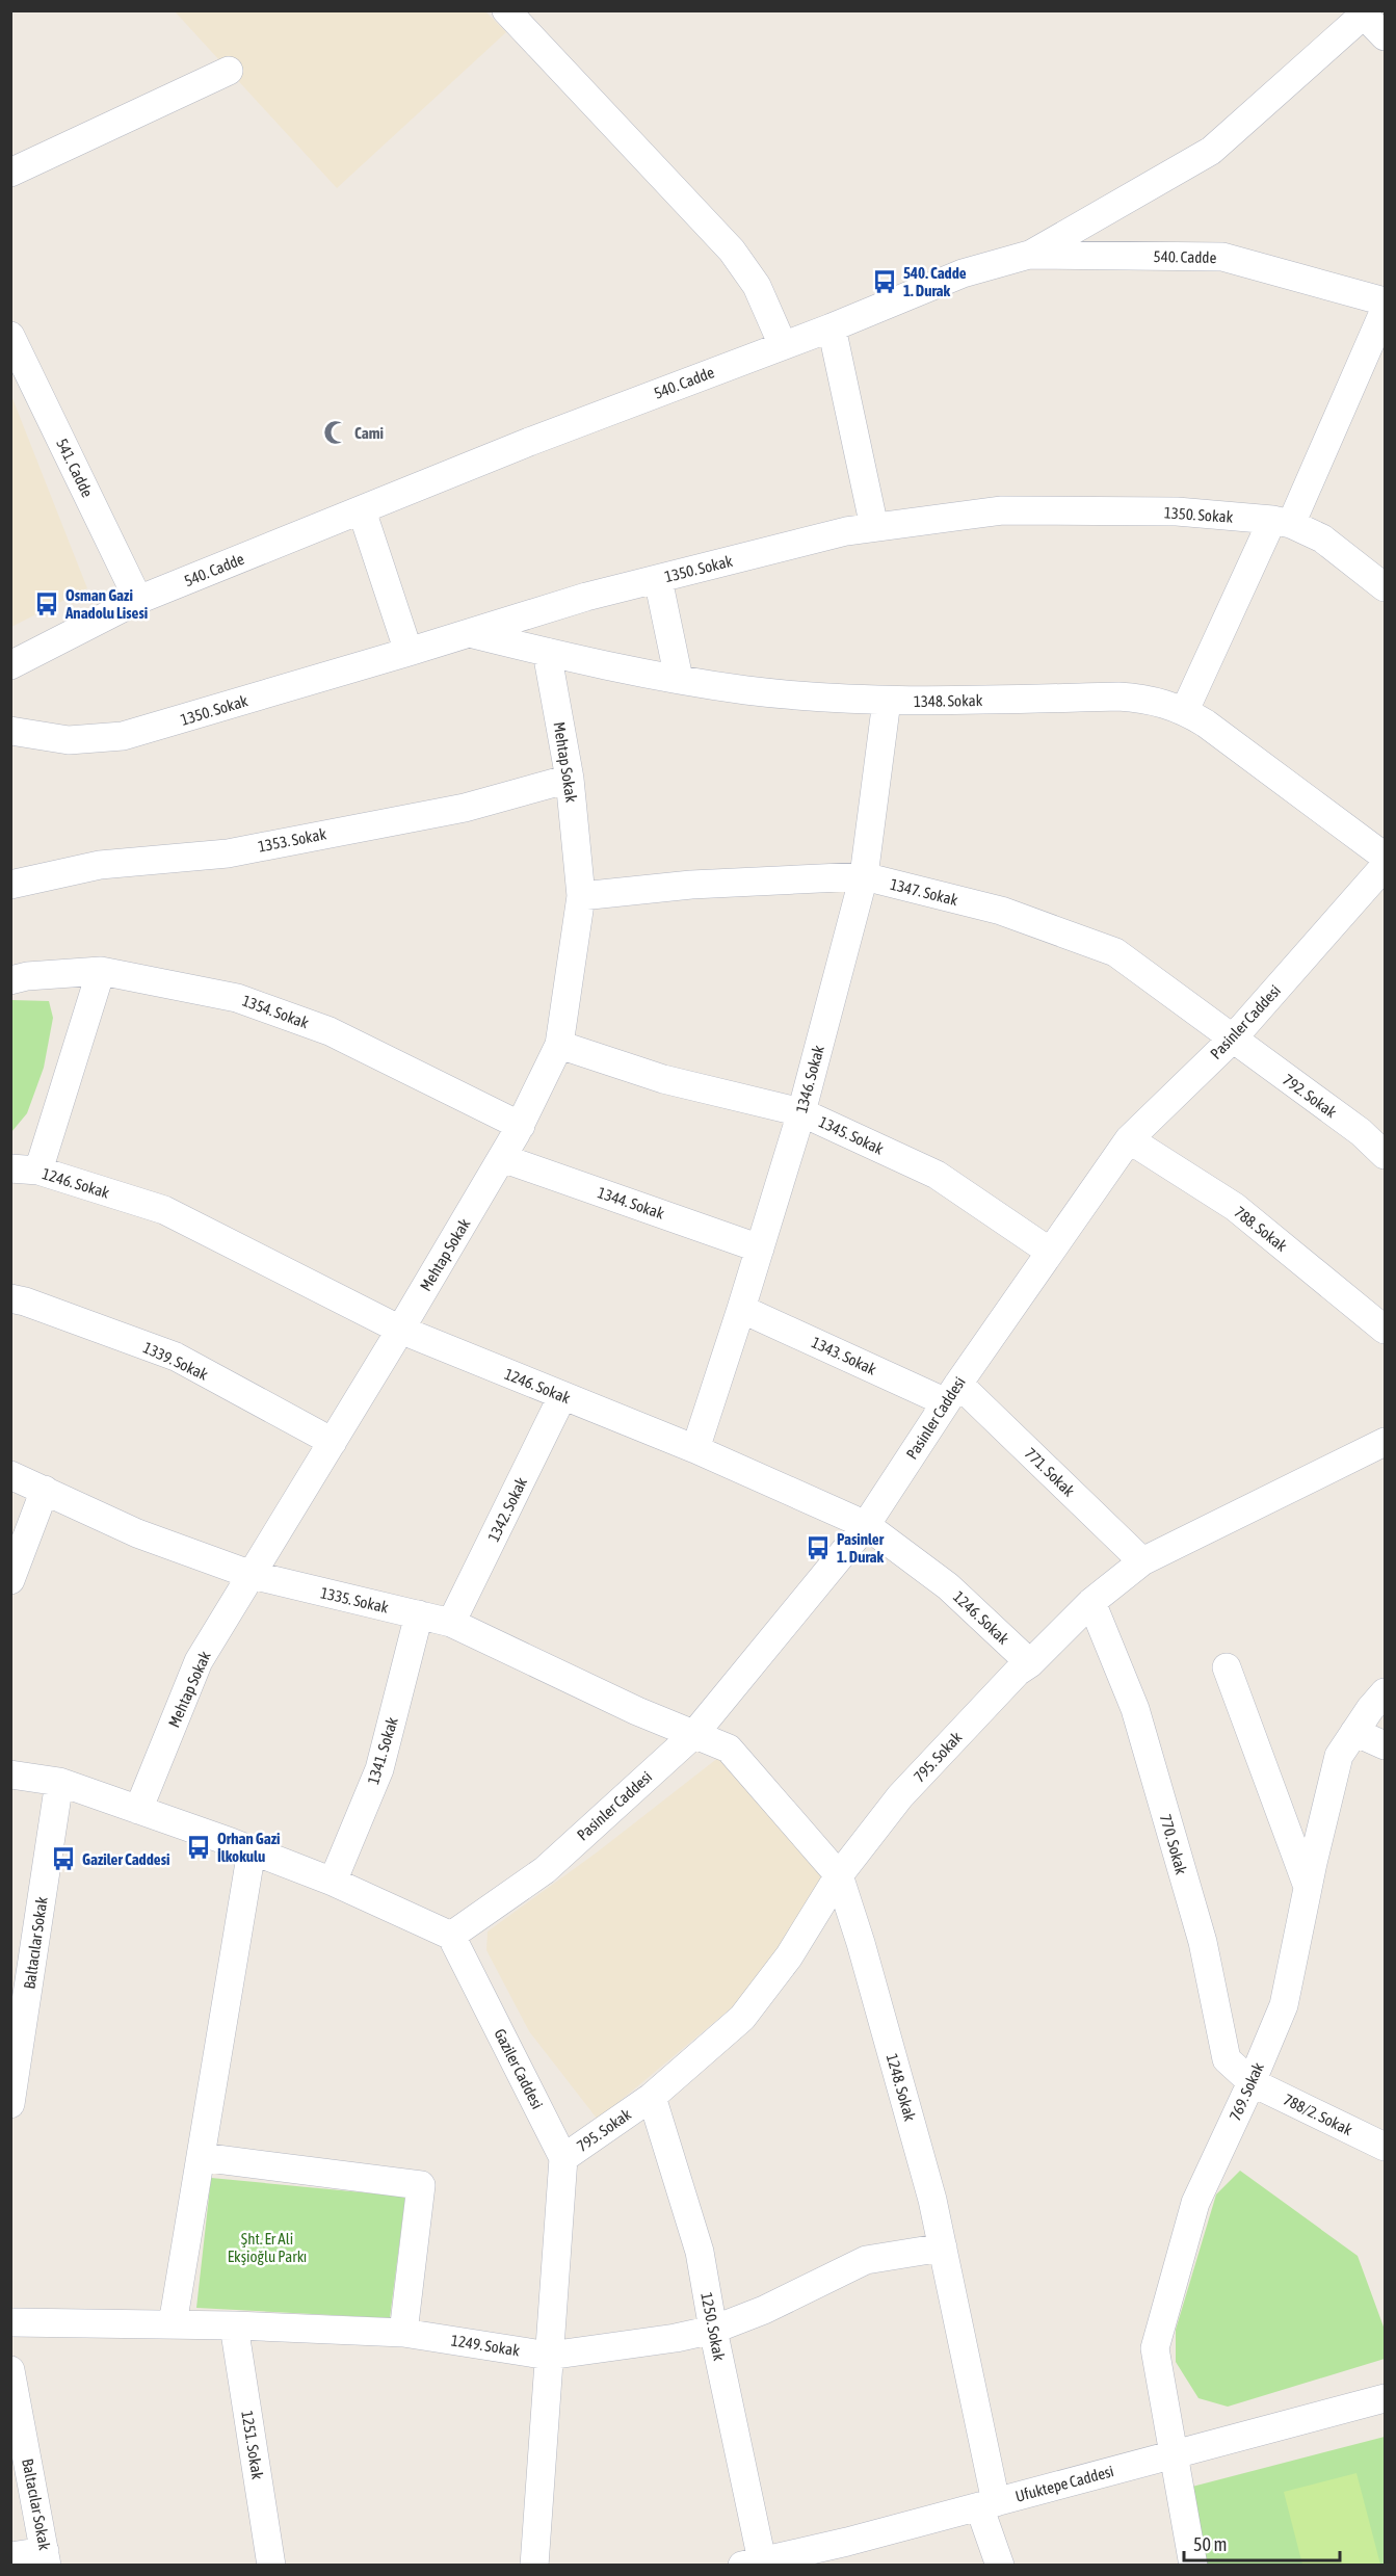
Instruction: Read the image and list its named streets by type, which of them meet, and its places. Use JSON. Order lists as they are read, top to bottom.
{
  "streets": {
    "street": [
      "540. Cadde",
      "541. Cadde",
      "1350. Sokak",
      "1348. Sokak",
      "Mehtap Sokak",
      "1353. Sokak",
      "1347. Sokak",
      "1354. Sokak",
      "Pasinler Caddesi",
      "1346. Sokak",
      "792. Sokak",
      "1345. Sokak",
      "1246. Sokak",
      "1344. Sokak",
      "788. Sokak",
      "1343. Sokak",
      "1339. Sokak",
      "771. Sokak",
      "1342. Sokak",
      "1335. Sokak",
      "1341. Sokak",
      "795. Sokak",
      "770. Sokak",
      "Baltacılar Sokak",
      "Gaziler Caddesi",
      "1248. Sokak",
      "769. Sokak",
      "788/2. Sokak",
      "1250. Sokak",
      "1249. Sokak",
      "1251. Sokak",
      "Ufuktepe Caddesi"
    ]
  },
  "crossings": [
    ["540. Cadde", "541. Cadde"],
    ["1350. Sokak", "1348. Sokak"],
    ["1348. Sokak", "Mehtap Sokak"],
    ["1348. Sokak", "1346. Sokak"],
    ["Mehtap Sokak", "1353. Sokak"],
    ["Mehtap Sokak", "1347. Sokak"],
    ["Mehtap Sokak", "1354. Sokak"],
    ["Mehtap Sokak", "1345. Sokak"],
    ["Mehtap Sokak", "1246. Sokak"],
    ["Mehtap Sokak", "1344. Sokak"],
    ["Mehtap Sokak", "1339. Sokak"],
    ["Mehtap Sokak", "1335. Sokak"],
    ["1347. Sokak", "Pasinler Caddesi"],
    ["1347. Sokak", "1346. Sokak"],
    ["1347. Sokak", "792. Sokak"],
    ["Pasinler Caddesi", "792. Sokak"],
    ["Pasinler Caddesi", "1345. Sokak"],
    ["Pasinler Caddesi", "1246. Sokak"],
    ["Pasinler Caddesi", "788. Sokak"],
    ["Pasinler Caddesi", "1343. Sokak"],
    ["Pasinler Caddesi", "771. Sokak"],
    ["Pasinler Caddesi", "1335. Sokak"],
    ["Pasinler Caddesi", "Gaziler Caddesi"],
    ["Pasinler Caddesi", "1248. Sokak"],
    ["1346. Sokak", "1345. Sokak"],
    ["1346. Sokak", "1246. Sokak"],
    ["1346. Sokak", "1344. Sokak"],
    ["1346. Sokak", "1343. Sokak"],
    ["1246. Sokak", "1342. Sokak"],
    ["1246. Sokak", "795. Sokak"],
    ["1343. Sokak", "771. Sokak"],
    ["771. Sokak", "795. Sokak"],
    ["1342. Sokak", "1335. Sokak"],
    ["1335. Sokak", "1341. Sokak"],
    ["1335. Sokak", "1248. Sokak"],
    ["795. Sokak", "770. Sokak"],
    ["795. Sokak", "Gaziler Caddesi"],
    ["795. Sokak", "1248. Sokak"],
    ["795. Sokak", "1250. Sokak"],
    ["770. Sokak", "769. Sokak"],
    ["770. Sokak", "788/2. Sokak"],
    ["1248. Sokak", "1249. Sokak"],
    ["1248. Sokak", "Ufuktepe Caddesi"],
    ["769. Sokak", "788/2. Sokak"],
    ["769. Sokak", "Ufuktepe Caddesi"],
    ["1250. Sokak", "1249. Sokak"],
    ["1250. Sokak", "Ufuktepe Caddesi"],
    ["1249. Sokak", "1251. Sokak"]
  ],
  "parks": ["Şht. Er Ali Ekşioğlu Parkı"],
  "places": {
    "bus stop": [
      "540. Cadde 1. Durak",
      "Osman Gazi Anadolu Lisesi",
      "Pasinler 1. Durak",
      "Orhan Gazi İlkokulu",
      "Gaziler Caddesi"
    ],
    "mosque": ["Cami"]
  },
  "scale_bar": "50 m"
}
